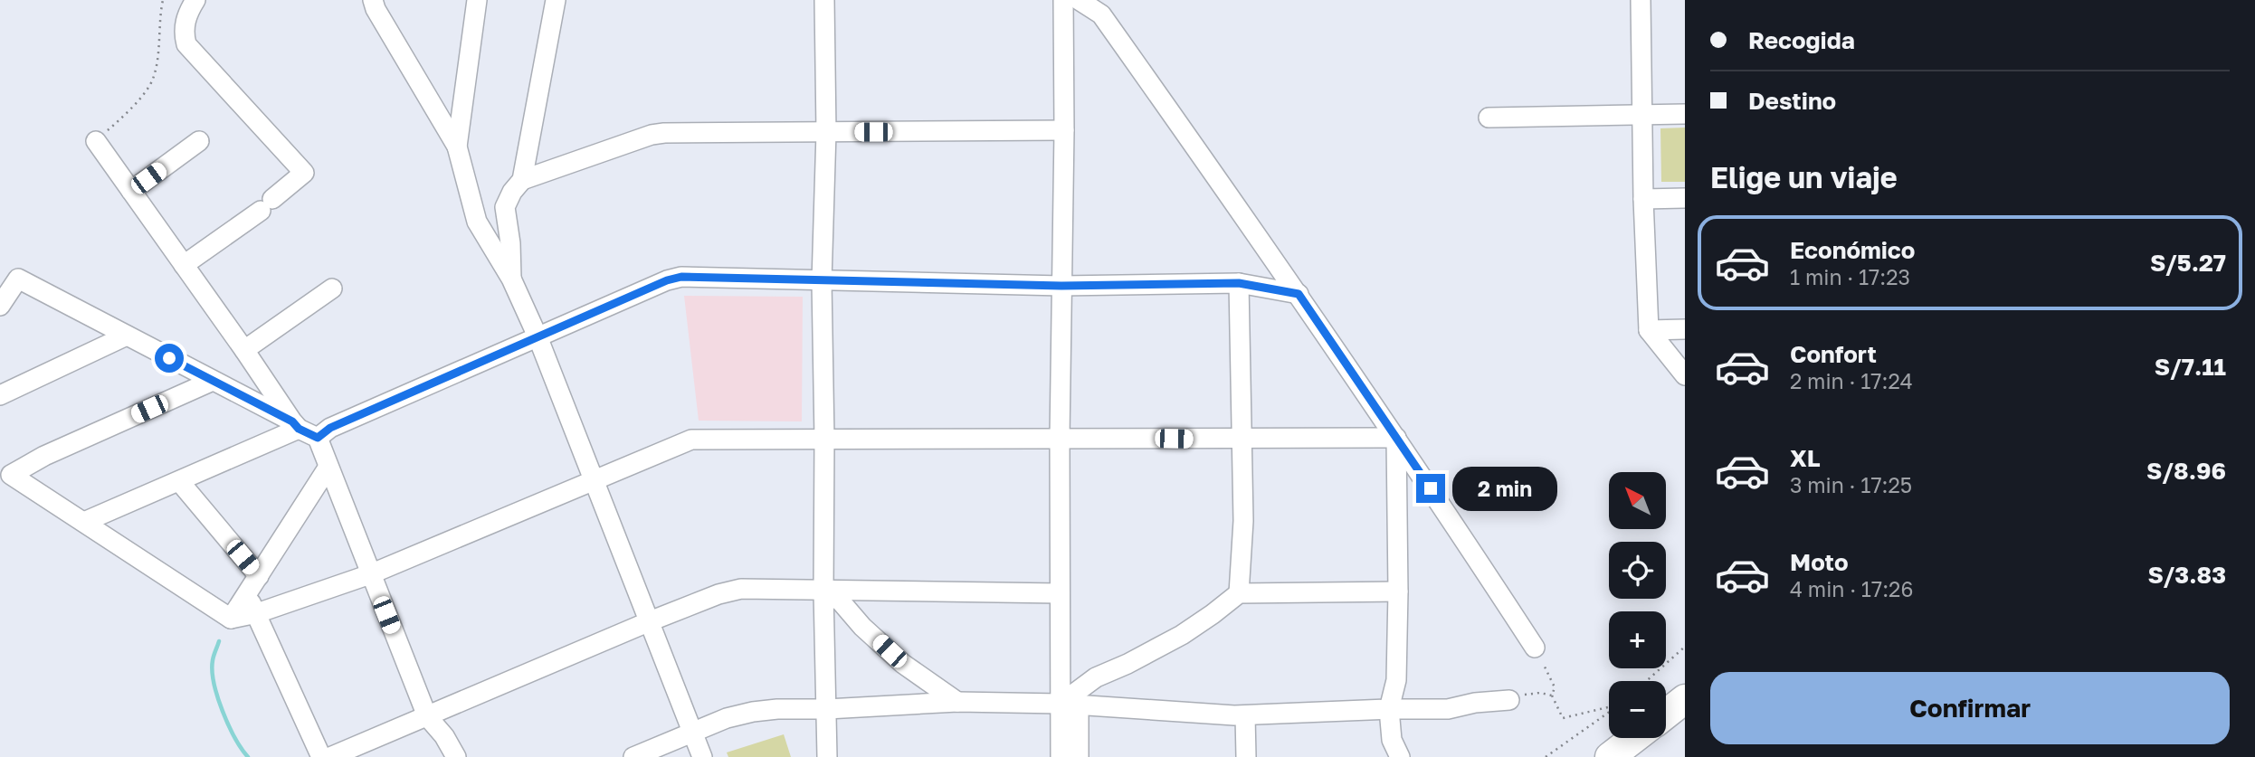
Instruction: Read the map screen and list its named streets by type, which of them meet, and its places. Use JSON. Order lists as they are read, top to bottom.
{
  "north": "top left",
  "page": {
    "banner": ["Recogida", "Destino"],
    "heading": "Elige un viaje",
    "list": [
      {
        "name": "Económico",
        "note": "1 min · 17:23",
        "value": "S/5.27"
      },
      {
        "name": "Confort",
        "note": "2 min · 17:24",
        "value": "S/7.11"
      },
      {
        "name": "XL",
        "note": "3 min · 17:25",
        "value": "S/8.96"
      },
      {
        "name": "Moto",
        "note": "4 min · 17:26",
        "value": "S/3.83"
      }
    ],
    "bubble": "2 min",
    "map_buttons": ["+", "−"],
    "buttons": "Confirmar"
  }
}
